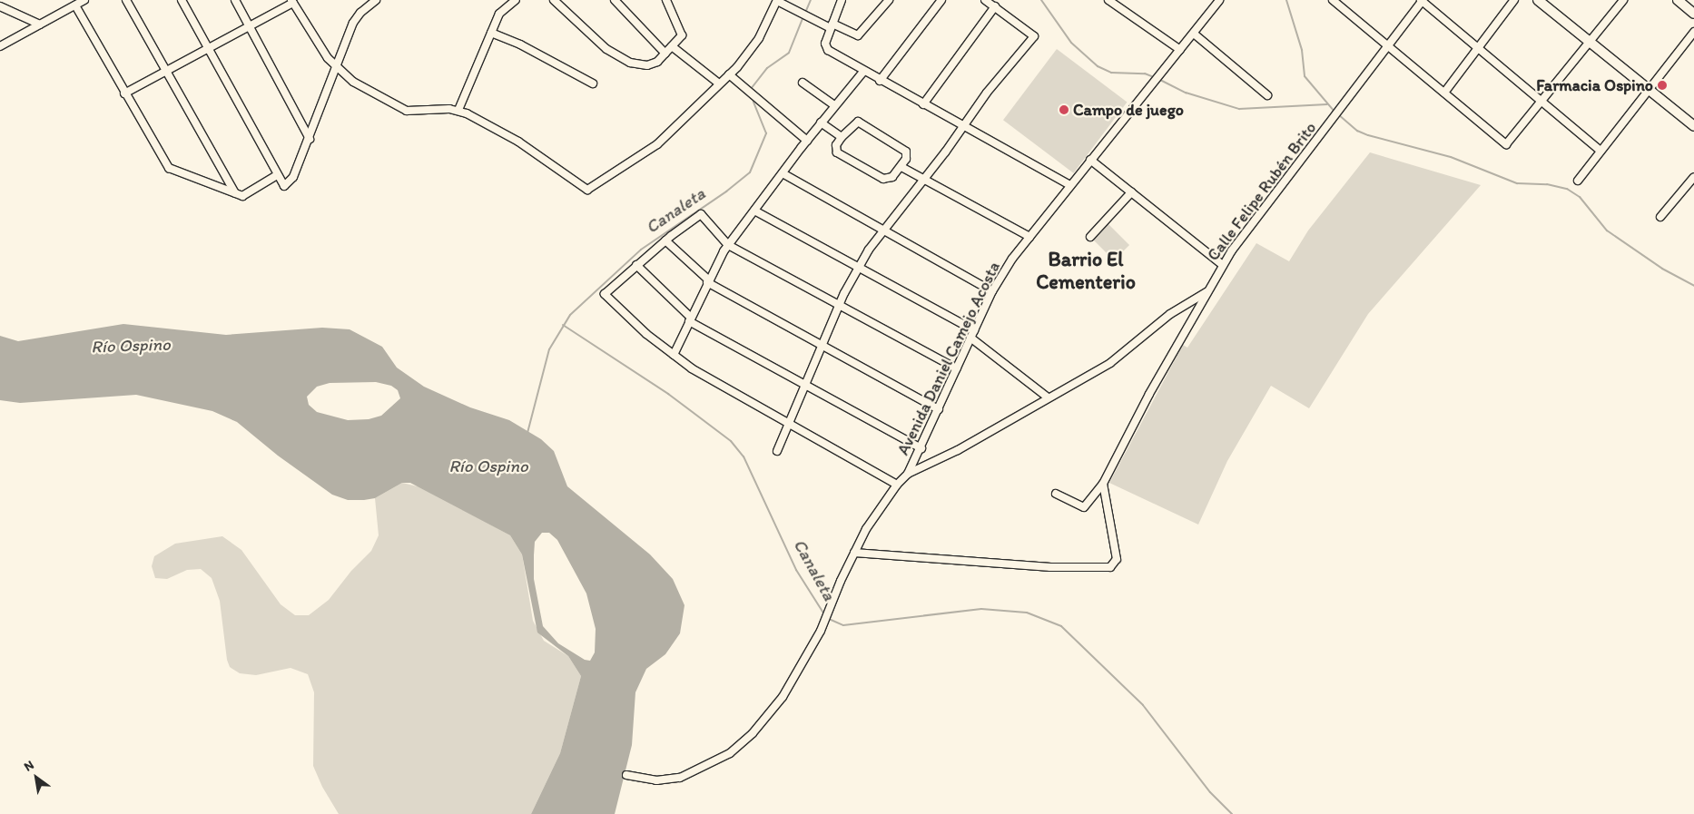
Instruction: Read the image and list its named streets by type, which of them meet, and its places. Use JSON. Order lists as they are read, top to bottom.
{
  "streets": {
    "street": ["Calle Felipe Rubén Brito", "Avenida Daniel Camejo Acosta"]
  },
  "districts": ["Barrio El Cementerio"],
  "water": ["Canaleta", "Río Ospino"],
  "places": ["Farmacia Ospino", "Campo de juego"],
  "north": "top left"
}
